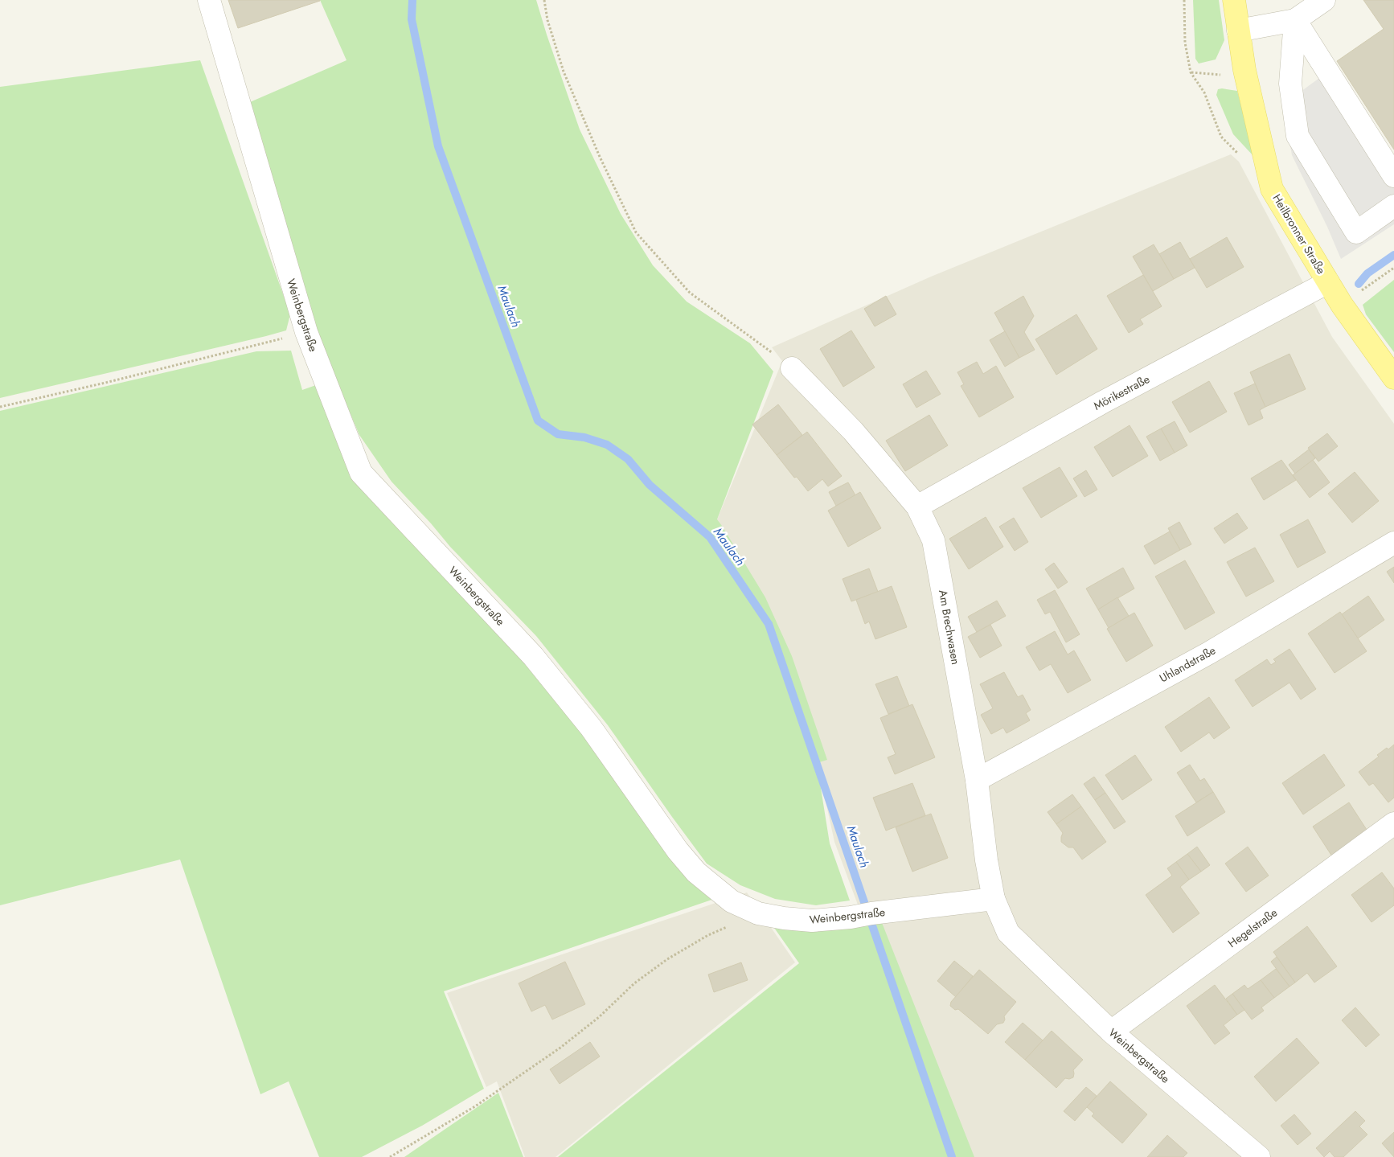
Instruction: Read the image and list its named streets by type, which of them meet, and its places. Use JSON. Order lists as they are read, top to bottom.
{
  "streets": {
    "main road": ["Heilbronner Straße"],
    "street": [
      "Weinbergstraße",
      "Mörikestraße",
      "Am Brechwasen",
      "Uhlandstraße",
      "Hegelstraße"
    ]
  },
  "crossings": [
    ["Heilbronner Straße", "Mörikestraße"],
    ["Weinbergstraße", "Am Brechwasen"],
    ["Weinbergstraße", "Hegelstraße"],
    ["Mörikestraße", "Am Brechwasen"],
    ["Am Brechwasen", "Uhlandstraße"]
  ],
  "water": ["Maulach"]
}
